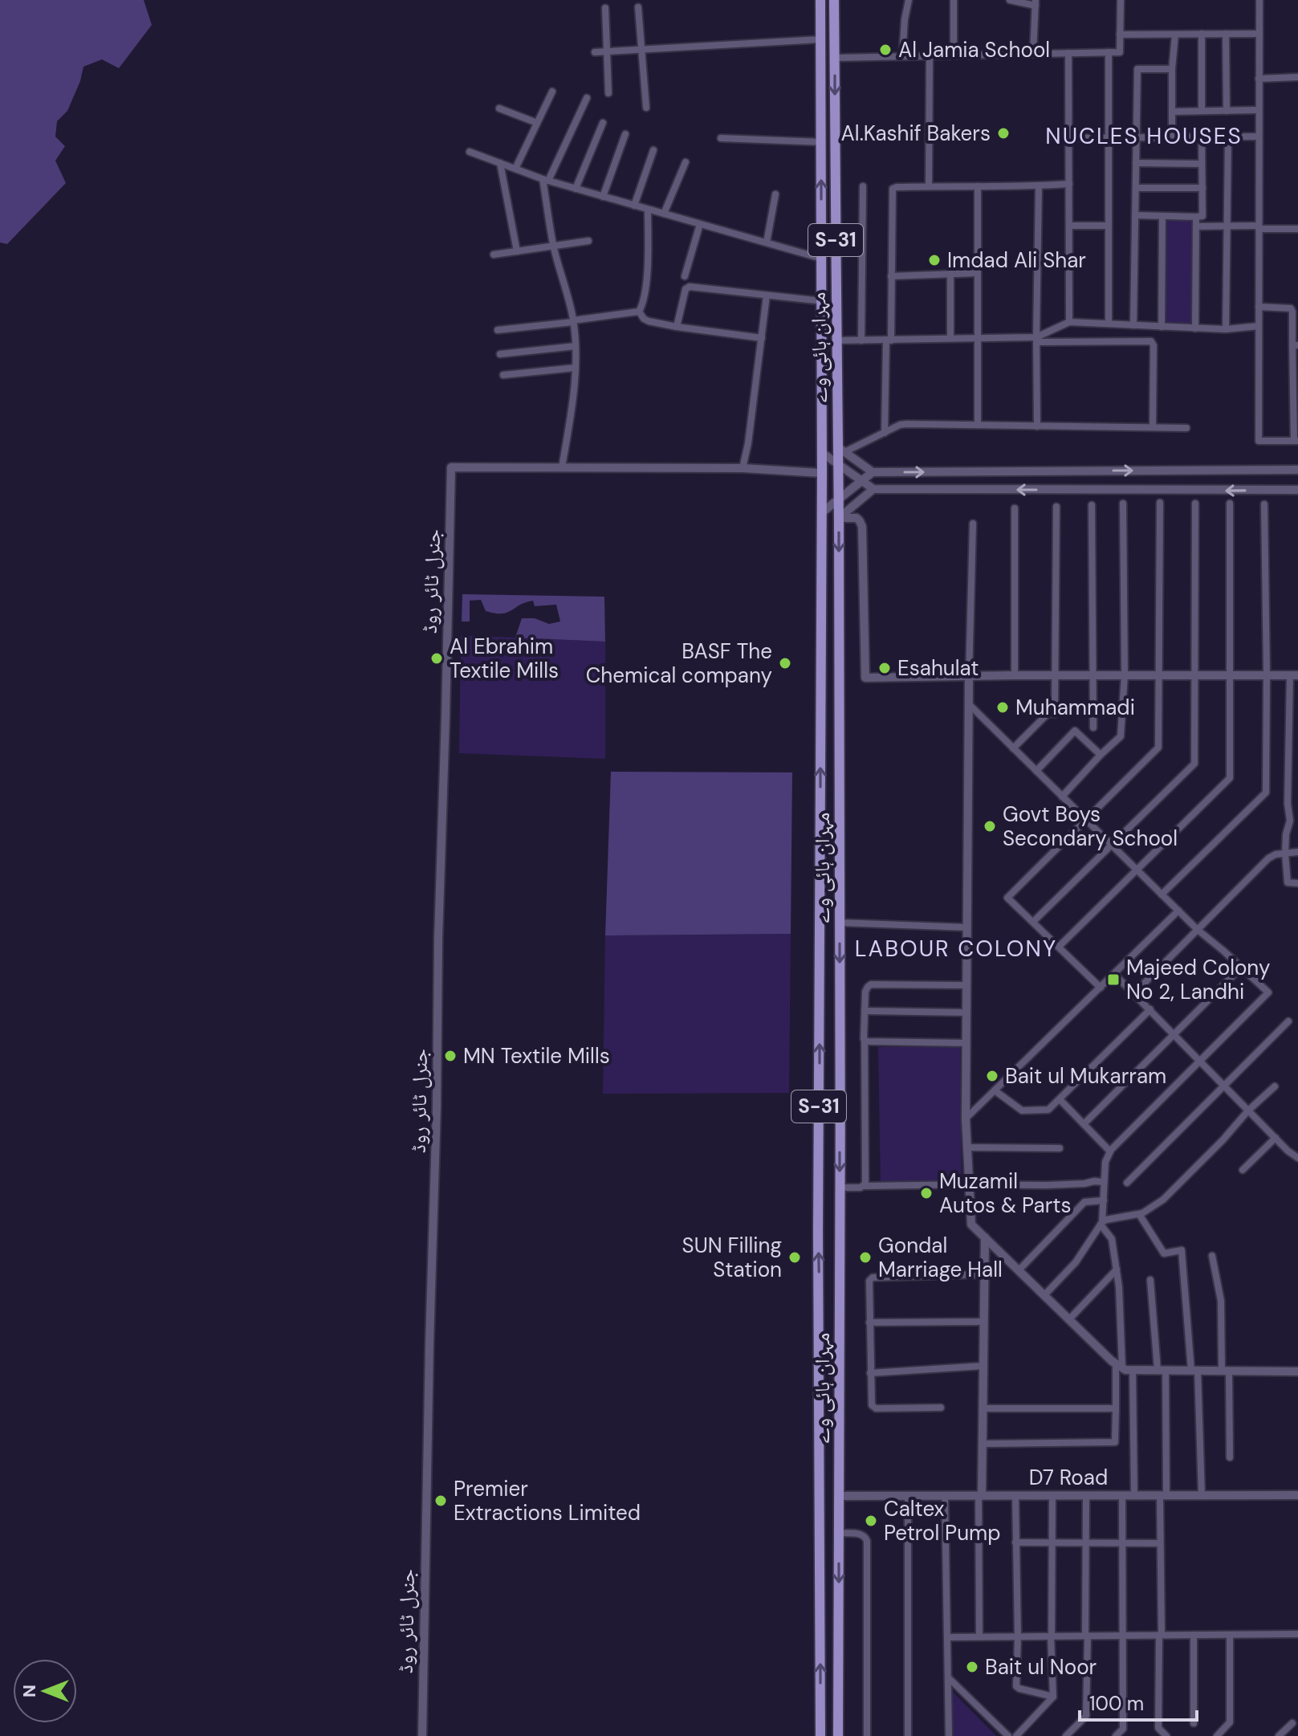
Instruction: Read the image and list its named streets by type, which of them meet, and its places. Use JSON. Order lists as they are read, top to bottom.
{
  "streets": {
    "main road": ["S-31", "مہران ہائی وے"],
    "street": ["جنرل ٹائر روڈ", "D7 Road"]
  },
  "crossings": [
    ["مہران ہائی وے", "D7 Road"]
  ],
  "districts": ["NUCLES HOUSES", "LABOUR COLONY"],
  "places": {
    "other": [
      "Al Jamia School",
      "Al.Kashif Bakers",
      "Imdad Ali Shar",
      "Al Ebrahim Textile Mills",
      "BASF The Chemical company",
      "Esahulat",
      "Muhammadi",
      "Govt Boys Secondary School",
      "MN Textile Mills",
      "Bait ul Mukarram",
      "Muzamil Autos & Parts",
      "SUN Filling Station",
      "Gondal Marriage Hall",
      "Premier Extractions Limited",
      "Caltex Petrol Pump",
      "Bait ul Noor"
    ],
    "transit": ["Majeed Colony No 2, Landhi"]
  },
  "scale_bar": "100 m",
  "north": "left"
}
